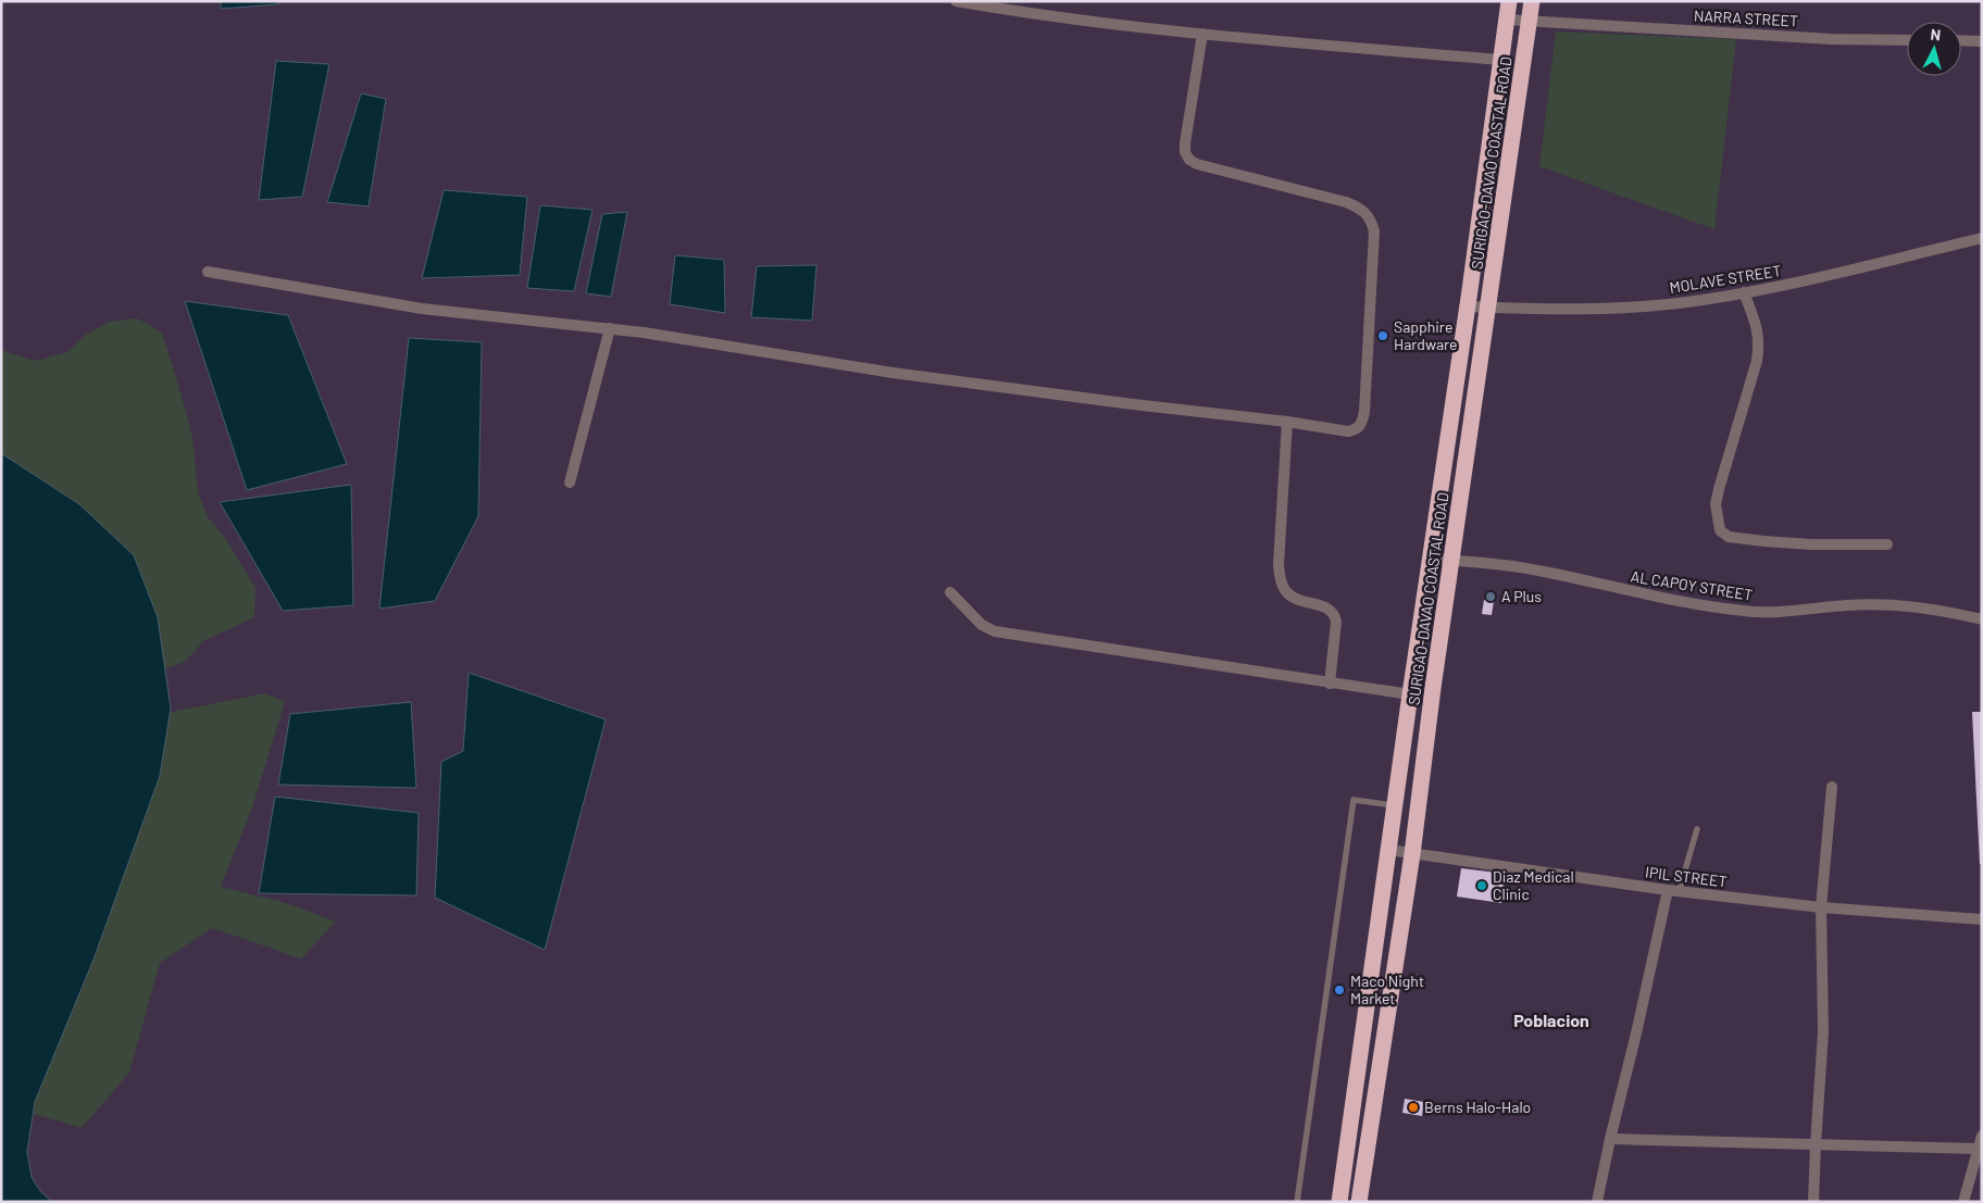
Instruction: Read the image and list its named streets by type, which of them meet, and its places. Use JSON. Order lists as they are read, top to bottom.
{
  "streets": {
    "highway": ["SURIGAO-DAVAO COASTAL ROAD"],
    "street": [
      "NARRA STREET",
      "MOLAVE STREET",
      "AL CAPOY STREET",
      "IPIL STREET"
    ]
  },
  "crossings": [
    ["NARRA STREET", "SURIGAO-DAVAO COASTAL ROAD"],
    ["SURIGAO-DAVAO COASTAL ROAD", "MOLAVE STREET"],
    ["SURIGAO-DAVAO COASTAL ROAD", "AL CAPOY STREET"],
    ["SURIGAO-DAVAO COASTAL ROAD", "IPIL STREET"]
  ],
  "districts": ["Poblacion"],
  "places": [
    "Sapphire Hardware",
    "A Plus",
    "Diaz Medical Clinic",
    "Maco Night Market",
    "Berns Halo-Halo"
  ],
  "north": "top"
}
